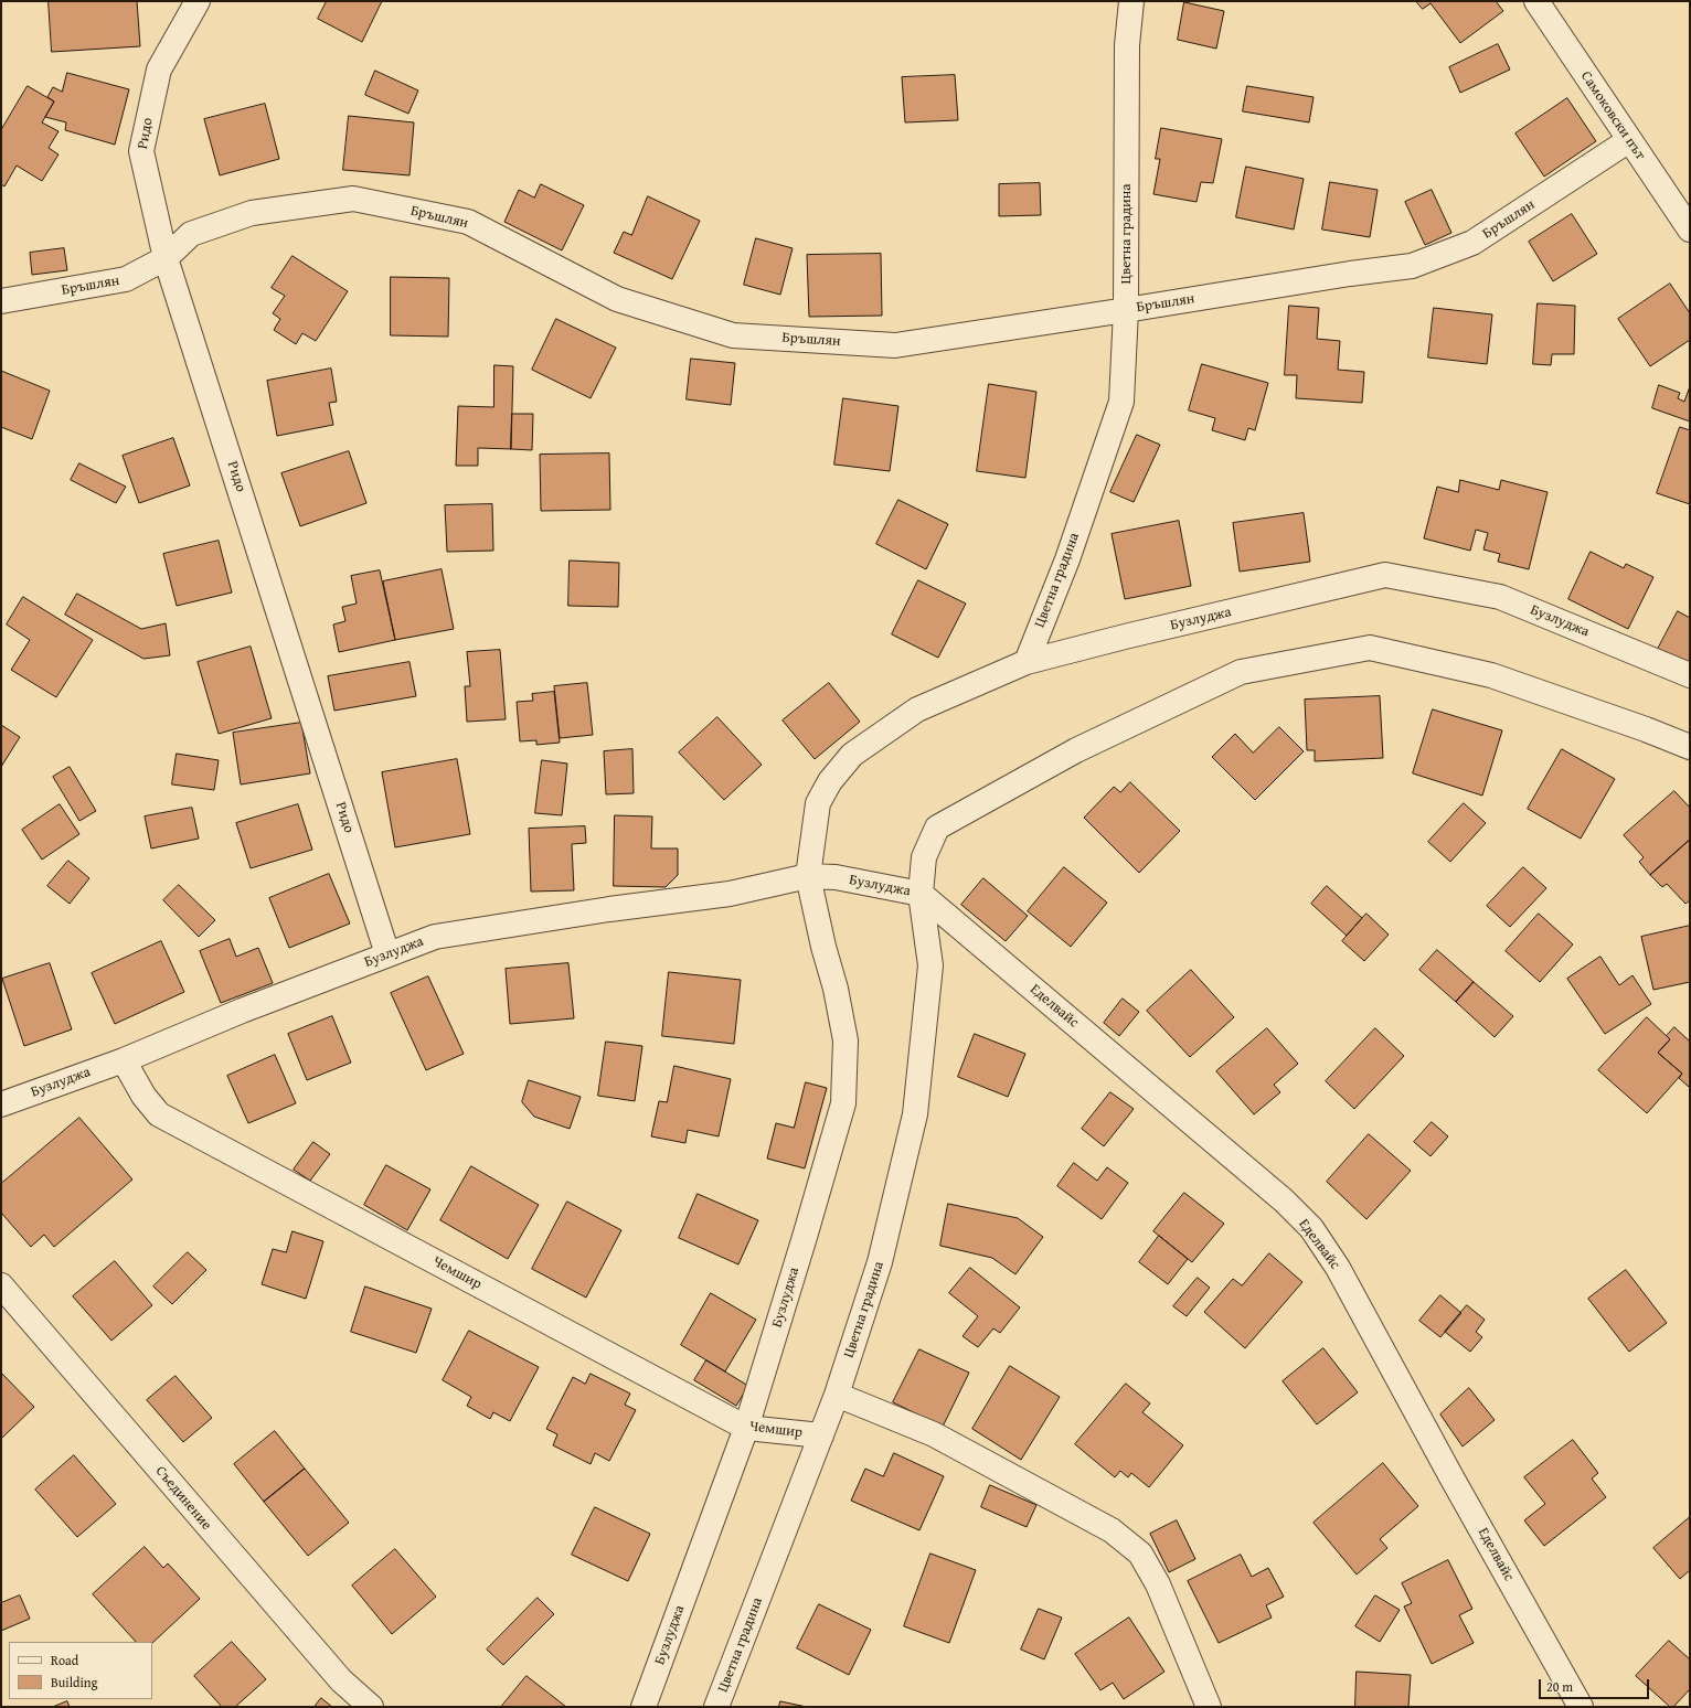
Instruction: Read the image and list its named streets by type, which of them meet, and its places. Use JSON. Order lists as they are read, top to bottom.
{
  "streets": {
    "street": [
      "Самоковски път",
      "Ридо",
      "Бръшлян",
      "Цветна градина",
      "Бузлуджа",
      "Еделвайс",
      "Чемшир",
      "Съединение"
    ]
  },
  "crossings": [
    ["Самоковски път", "Бръшлян"],
    ["Ридо", "Бръшлян"],
    ["Ридо", "Бузлуджа"],
    ["Бръшлян", "Цветна градина"],
    ["Цветна градина", "Бузлуджа"],
    ["Цветна градина", "Еделвайс"],
    ["Цветна градина", "Чемшир"],
    ["Бузлуджа", "Еделвайс"],
    ["Бузлуджа", "Чемшир"]
  ],
  "legend": ["Road", "Building"],
  "scale_bar": "20 m"
}
